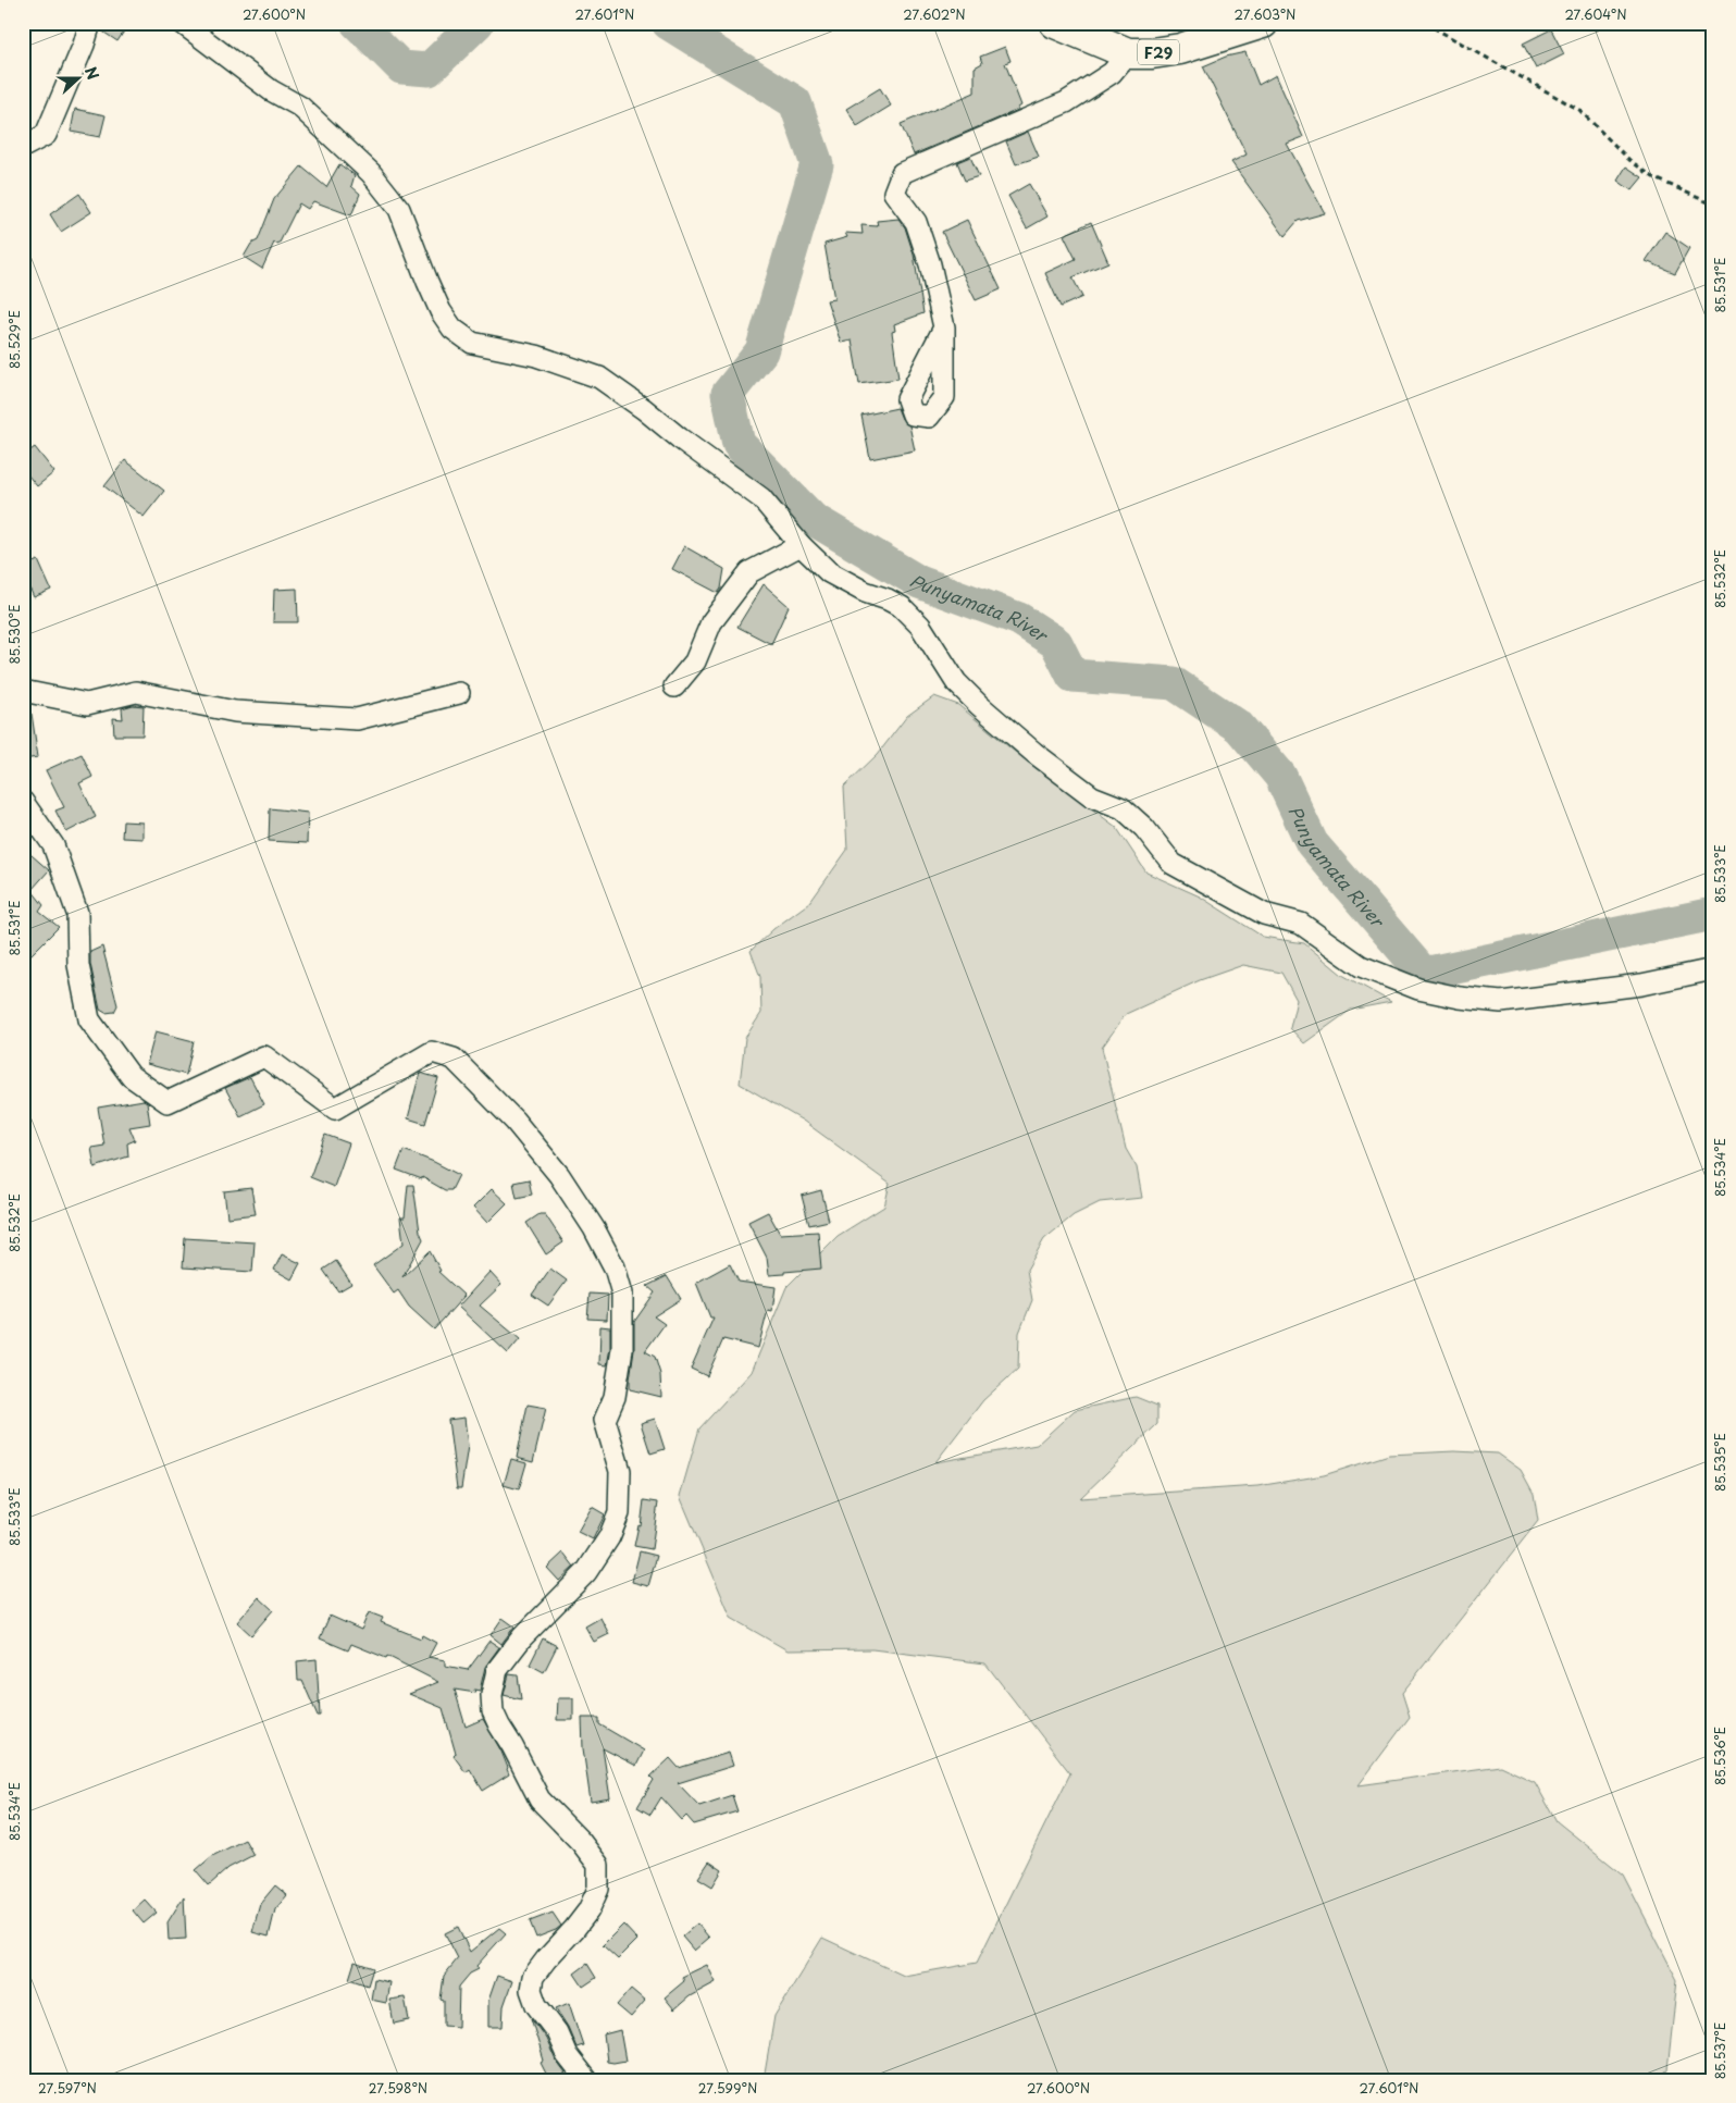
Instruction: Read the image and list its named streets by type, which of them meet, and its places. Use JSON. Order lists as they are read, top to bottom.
{
  "streets": {
    "main road": ["F29"]
  },
  "water": ["Punyamata River"],
  "north": "right",
  "coordinates": [
    "27.600°N",
    "27.601°N",
    "27.602°N",
    "27.603°N",
    "27.604°N",
    "85.531°E",
    "85.529°E",
    "85.532°E",
    "85.530°E",
    "85.533°E",
    "85.534°E",
    "85.535°E",
    "85.536°E",
    "85.537°E",
    "27.597°N",
    "27.598°N",
    "27.599°N"
  ]
}
